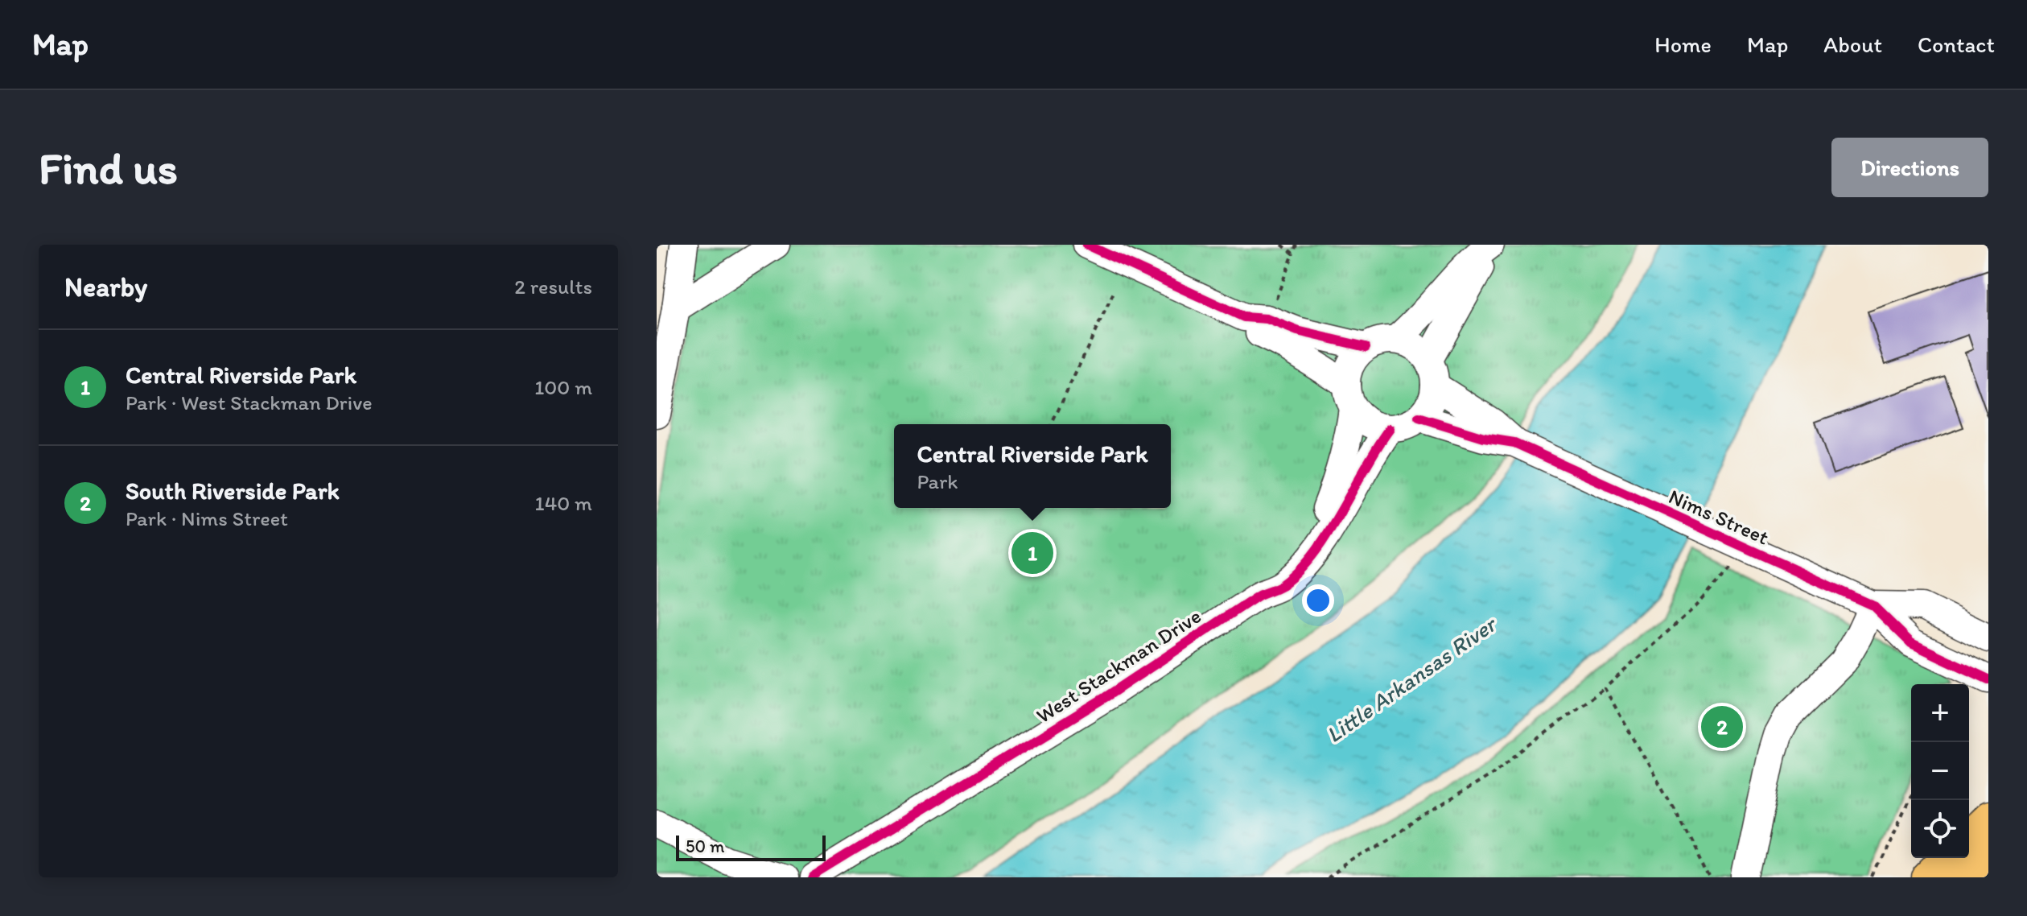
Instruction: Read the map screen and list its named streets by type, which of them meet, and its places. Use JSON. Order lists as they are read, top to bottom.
{
  "streets": {
    "street": ["Nims Street", "West Stackman Drive"]
  },
  "crossings": [
    ["Nims Street", "West Stackman Drive"]
  ],
  "water": ["Little Arkansas River"],
  "scale_bar": "50 m",
  "page": {
    "header": "Map",
    "nav": [
      "Home",
      "Map",
      "About",
      "Contact"
    ],
    "buttons": "Directions",
    "title": "Find us",
    "heading": ["Nearby", "2 results"],
    "list": [
      {
        "mark": "1",
        "name": "Central Riverside Park",
        "note": "Park · West Stackman Drive",
        "value": "100 m"
      },
      {
        "mark": "2",
        "name": "South Riverside Park",
        "note": "Park · Nims Street",
        "value": "140 m"
      }
    ],
    "popup": ["Central Riverside Park", "Park"],
    "pins": ["1", "2"],
    "map_buttons": ["+", "−"],
    "scale": "50 m"
  }
}
